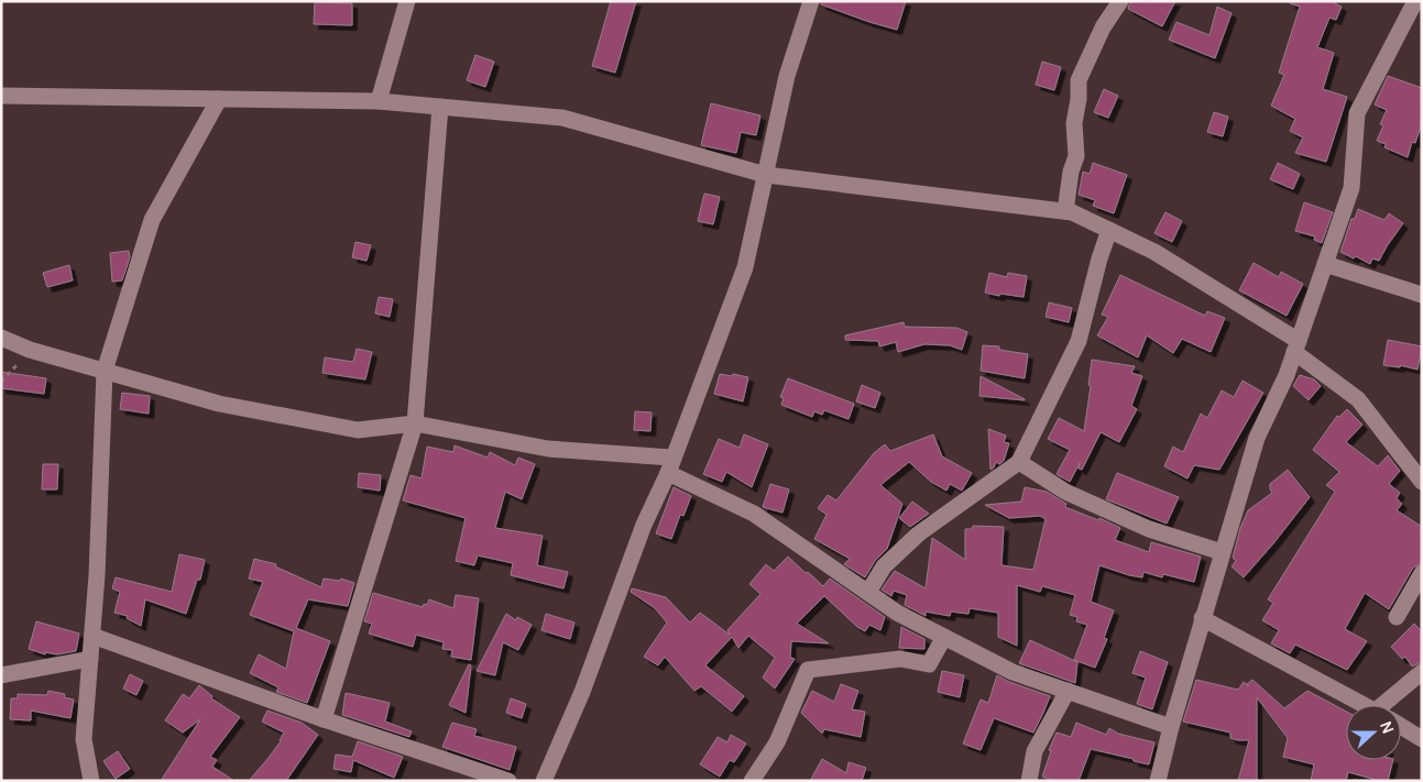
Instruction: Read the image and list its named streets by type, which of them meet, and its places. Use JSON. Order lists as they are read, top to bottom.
{
  "north": "right"
}
